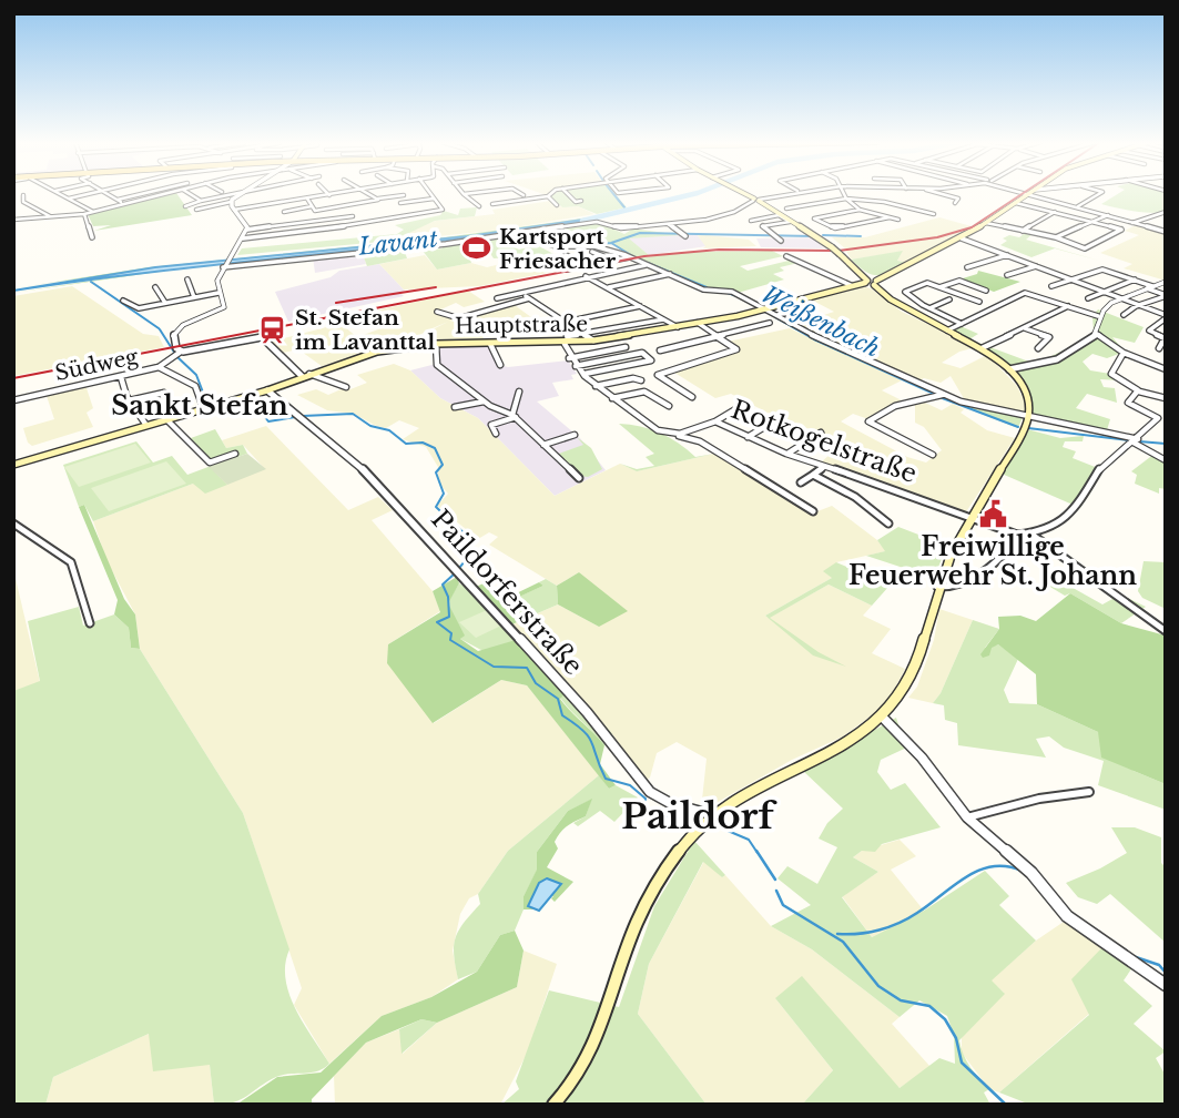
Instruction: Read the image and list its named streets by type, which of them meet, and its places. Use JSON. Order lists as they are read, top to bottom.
{
  "streets": {
    "main road": ["Hauptstraße"],
    "street": ["Südweg", "Rotkogelstraße", "Paildorferstraße"]
  },
  "crossings": [
    ["Hauptstraße", "Paildorferstraße"]
  ],
  "districts": ["Sankt Stefan", "Paildorf"],
  "water": ["Lavant", "Weißenbach"],
  "places": {
    "sports": ["Kartsport Friesacher"],
    "station": ["St. Stefan im Lavanttal"],
    "public building": ["Freiwillige Feuerwehr St. Johann"]
  }
}
